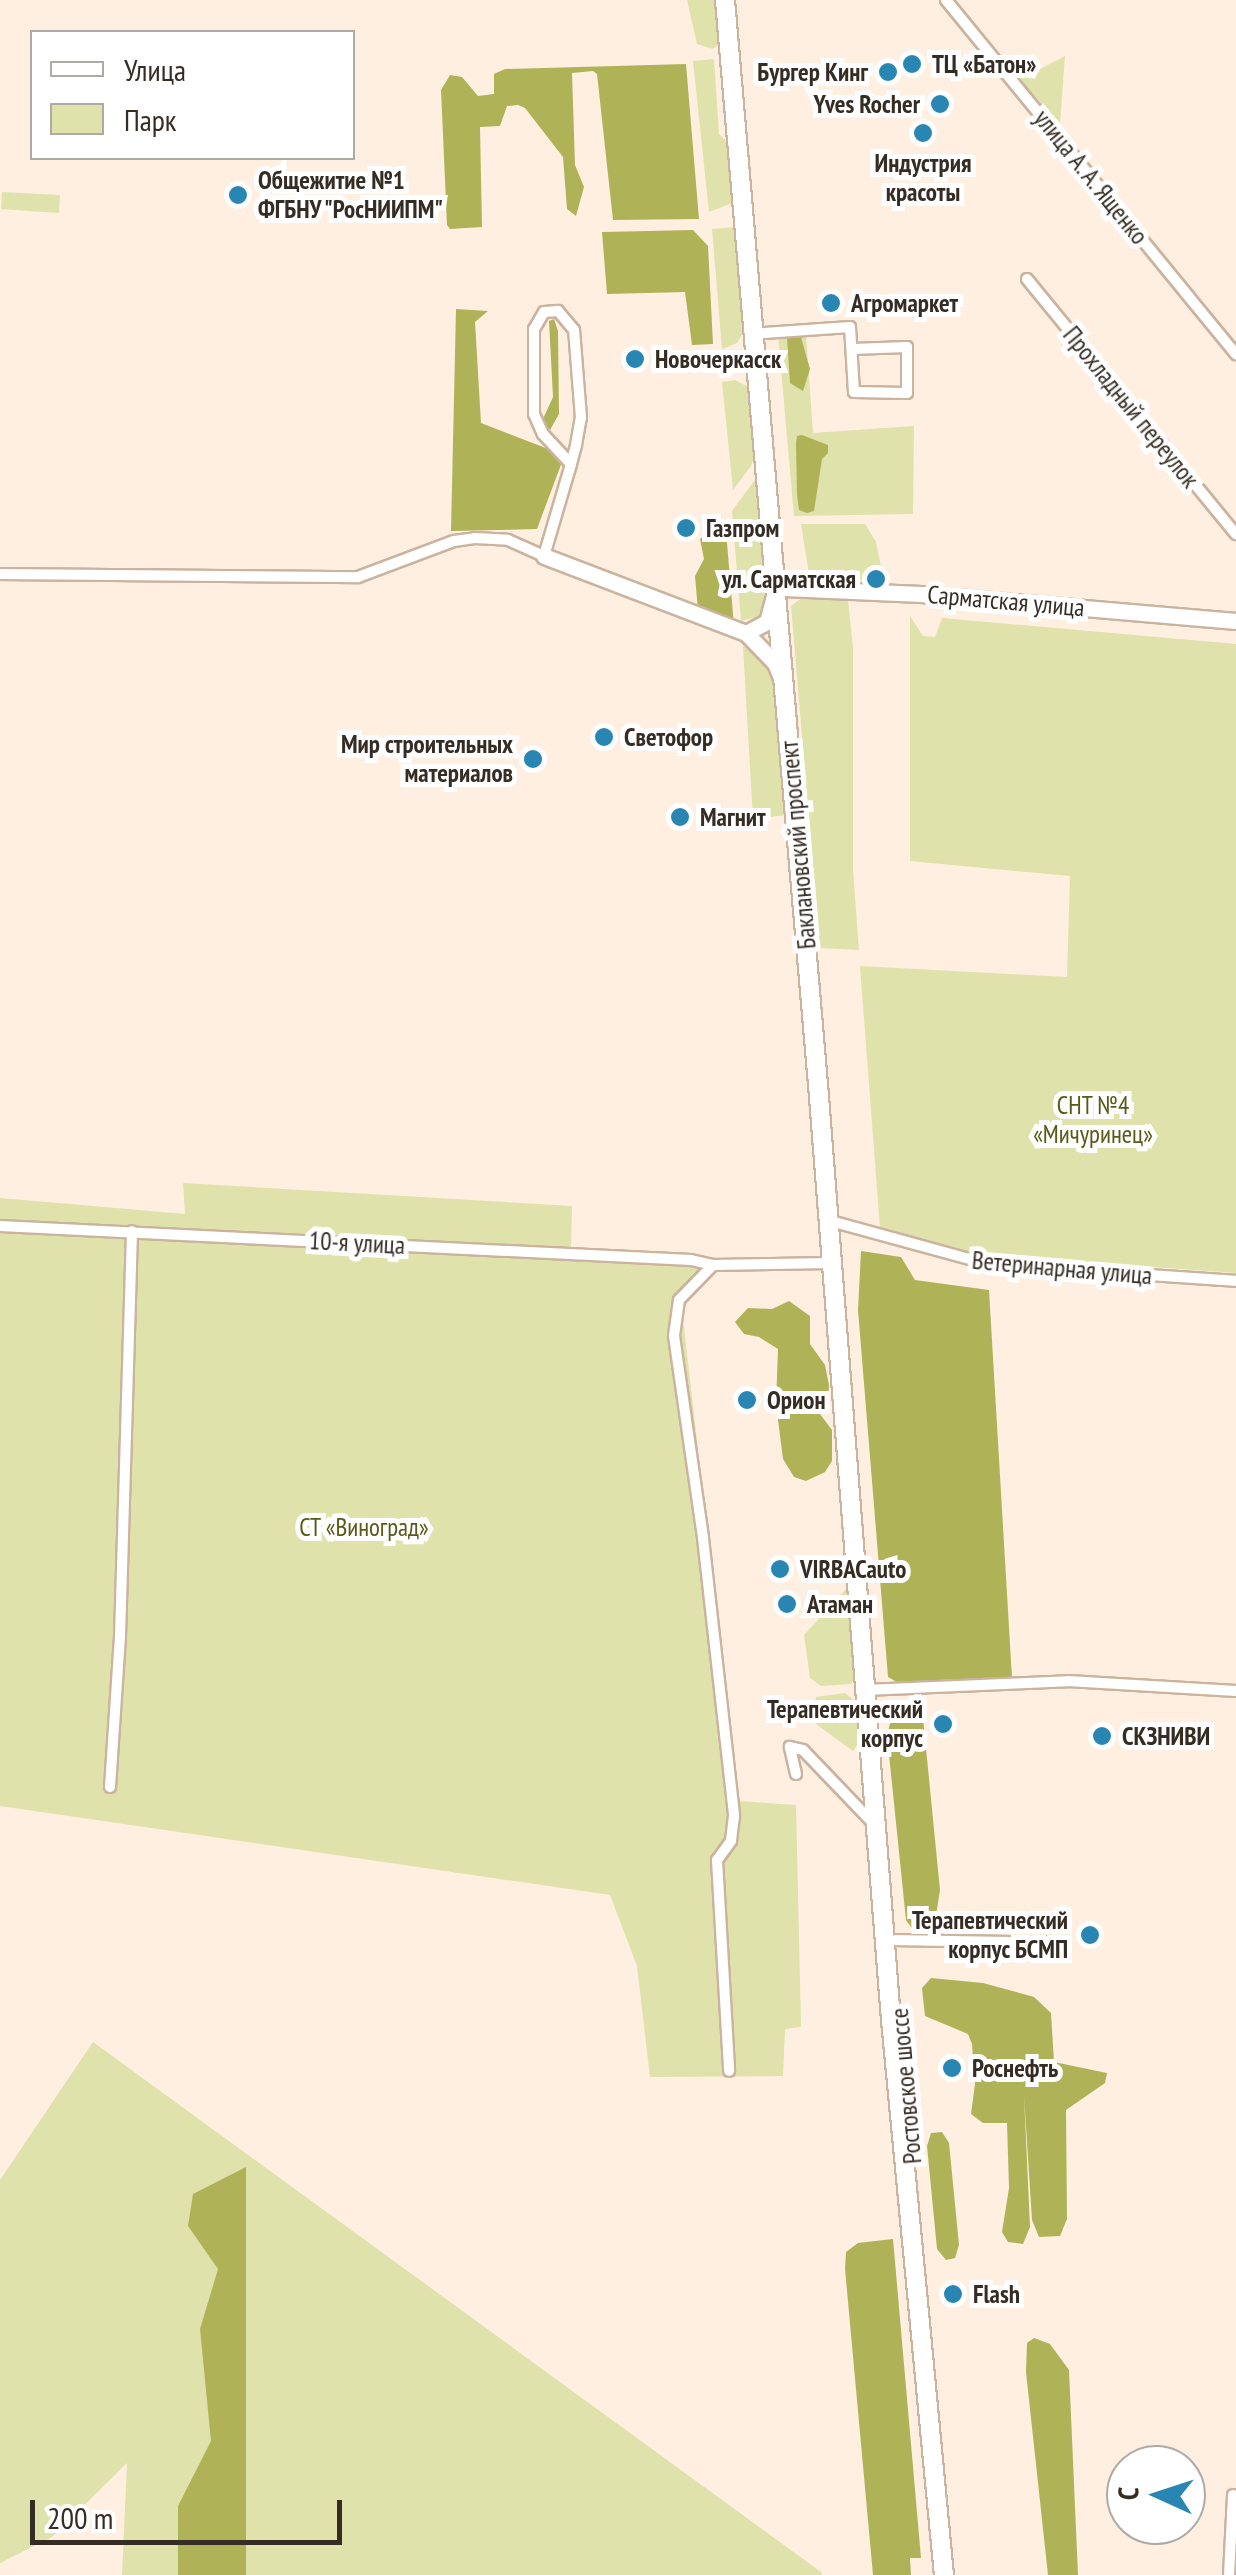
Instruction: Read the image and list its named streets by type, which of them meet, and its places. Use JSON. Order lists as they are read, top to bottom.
{
  "streets": {
    "main road": ["Сарматская улица", "Баклановский проспект", "Ростовское шоссе"],
    "street": [
      "улица А. А. Ященко",
      "Прохладный переулок",
      "10-я улица",
      "Ветеринарная улица"
    ]
  },
  "crossings": [
    ["Сарматская улица", "Баклановский проспект"],
    ["Баклановский проспект", "10-я улица"],
    ["Баклановский проспект", "Ветеринарная улица"],
    ["Баклановский проспект", "Ростовское шоссе"]
  ],
  "parks": ["СНТ №4 «Мичуринец»", "СТ «Виноград»"],
  "places": [
    "ТЦ «Батон»",
    "Бургер Кинг",
    "Yves Rocher",
    "Индустрия красоты",
    "Общежитие №1 ФГБНУ \"РосНИИПМ\"",
    "Агромаркет",
    "Новочеркасск",
    "Газпром",
    "ул. Сарматская",
    "Светофор",
    "Мир строительных материалов",
    "Магнит",
    "Орион",
    "VIRBACauto",
    "Атаман",
    "Терапевтический корпус",
    "СКЗНИВИ",
    "Терапевтический корпус БСМП",
    "Роснефть",
    "Flash"
  ],
  "legend": ["Улица", "Парк"],
  "scale_bar": "200 m",
  "north": "left"
}
